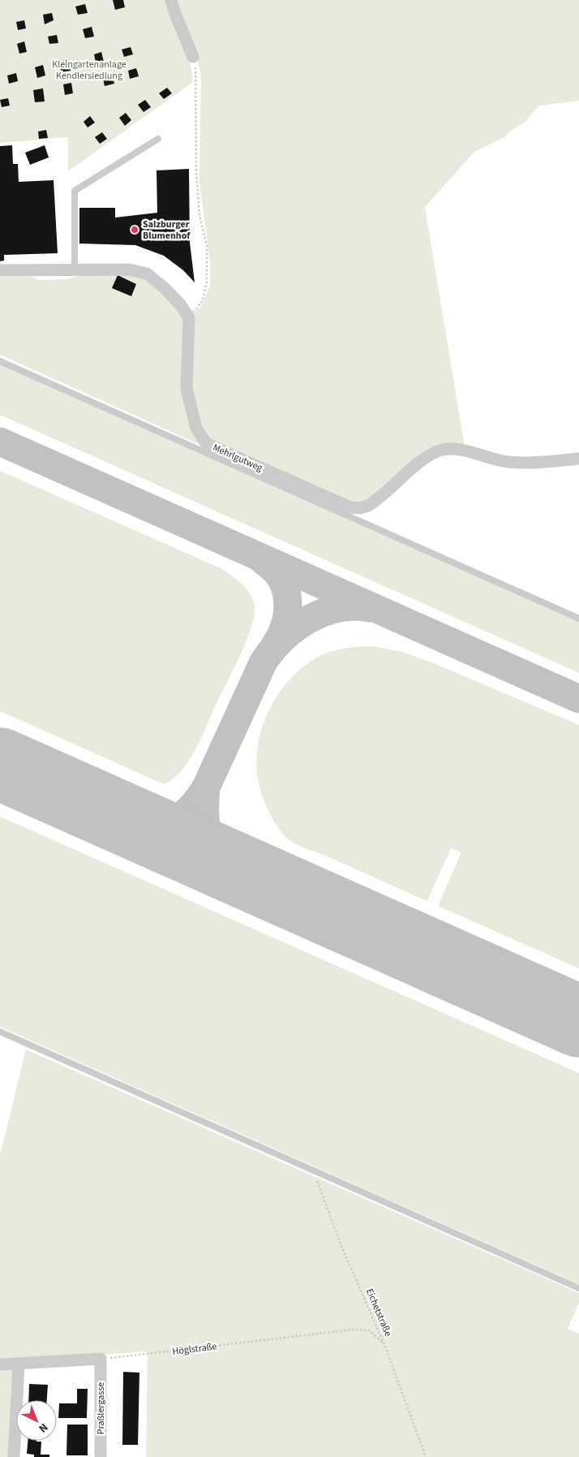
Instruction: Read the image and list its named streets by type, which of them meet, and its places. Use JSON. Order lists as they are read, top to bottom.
{
  "streets": {
    "street": ["Mehrlgutweg", "Praßlergasse"],
    "path": ["Eichetstraße", "Höglstraße"]
  },
  "crossings": [
    ["Eichetstraße", "Höglstraße"],
    ["Höglstraße", "Praßlergasse"]
  ],
  "parks": ["Kleingartenanlage Kendlersiedlung"],
  "places": ["Salzburger Blumenhof"],
  "north": "bottom right"
}
